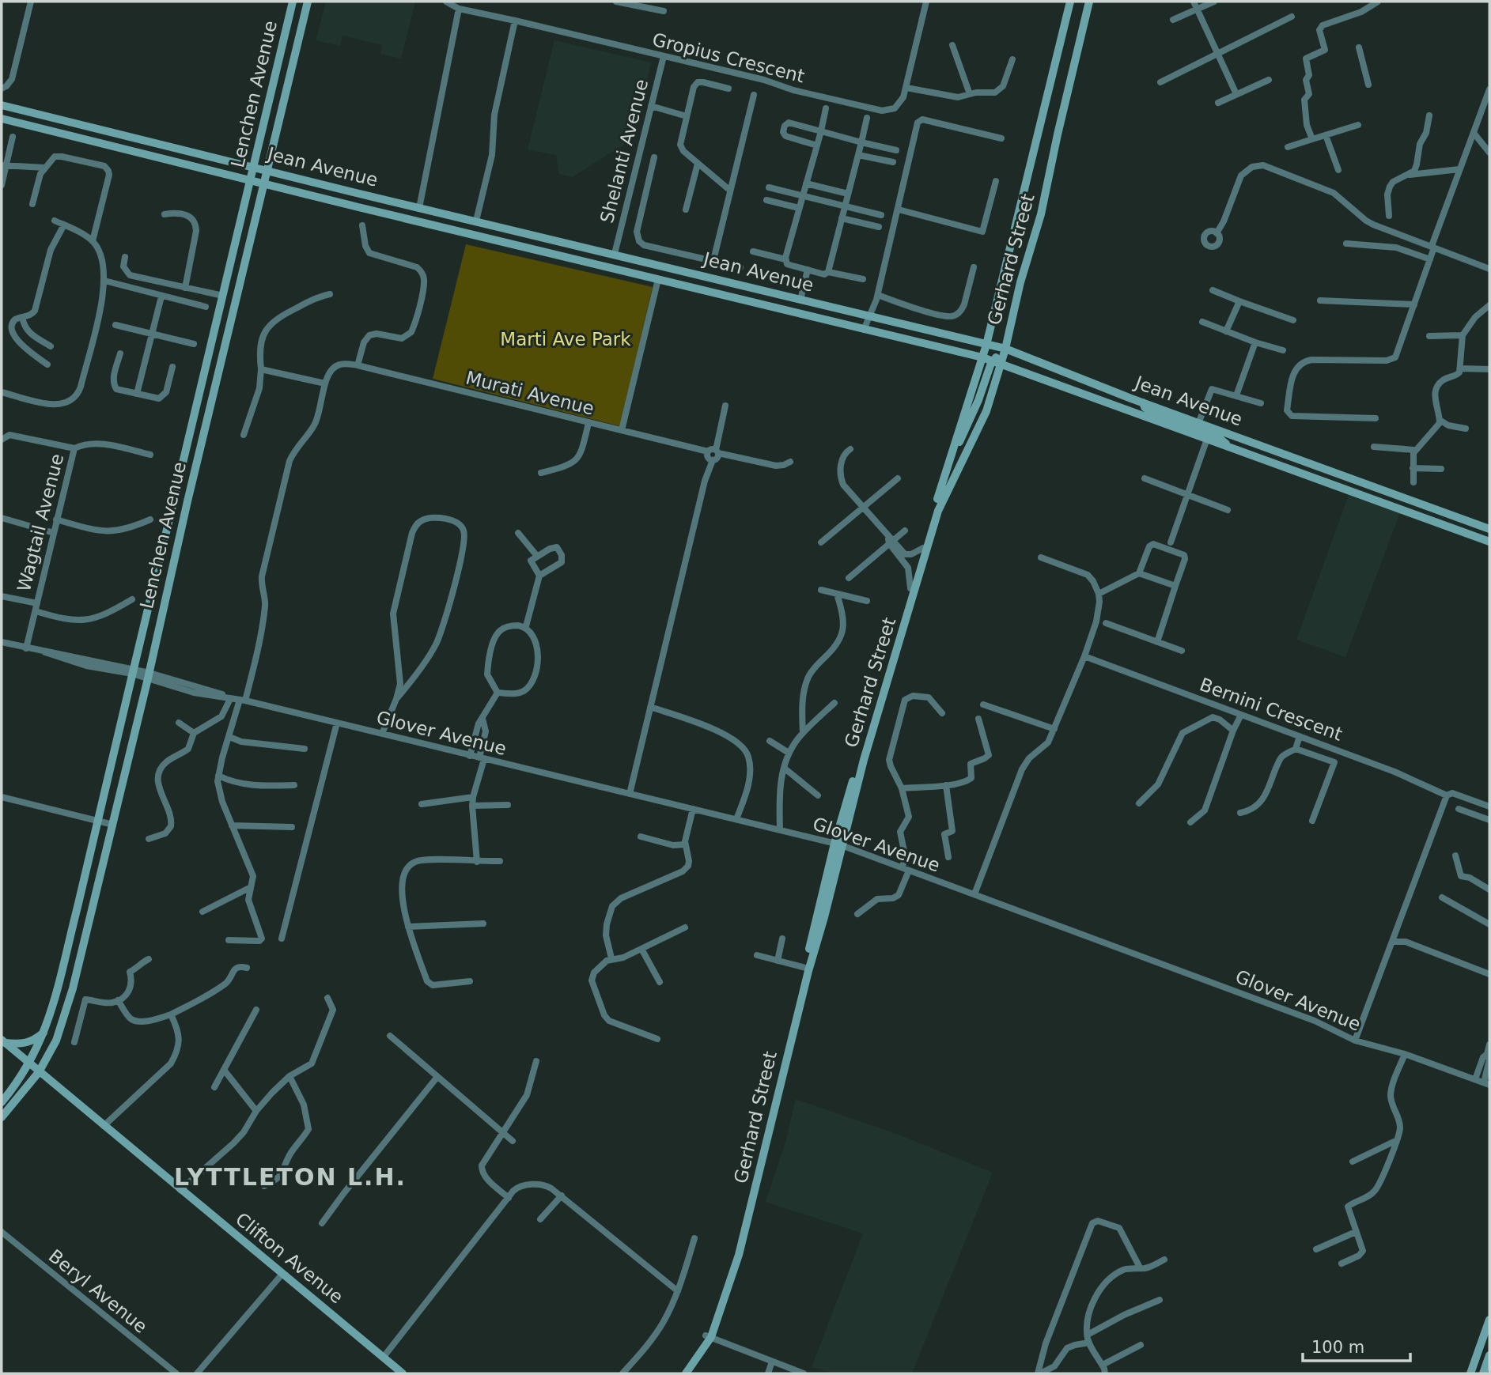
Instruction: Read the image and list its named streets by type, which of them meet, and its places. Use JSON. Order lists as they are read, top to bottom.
{
  "streets": {
    "main road": [
      "Lenchen Avenue",
      "Jean Avenue",
      "Gerhard Street",
      "Clifton Avenue"
    ],
    "street": [
      "Gropius Crescent",
      "Shelanti Avenue",
      "Murati Avenue",
      "Wagtail Avenue",
      "Bernini Crescent",
      "Glover Avenue",
      "Beryl Avenue"
    ]
  },
  "crossings": [
    ["Gropius Crescent", "Shelanti Avenue"],
    ["Lenchen Avenue", "Jean Avenue"],
    ["Lenchen Avenue", "Glover Avenue"],
    ["Lenchen Avenue", "Clifton Avenue"],
    ["Shelanti Avenue", "Jean Avenue"],
    ["Jean Avenue", "Gerhard Street"],
    ["Gerhard Street", "Glover Avenue"],
    ["Wagtail Avenue", "Glover Avenue"]
  ],
  "districts": ["LYTTLETON L.H."],
  "parks": ["Marti Ave Park"],
  "scale_bar": "100 m"
}
